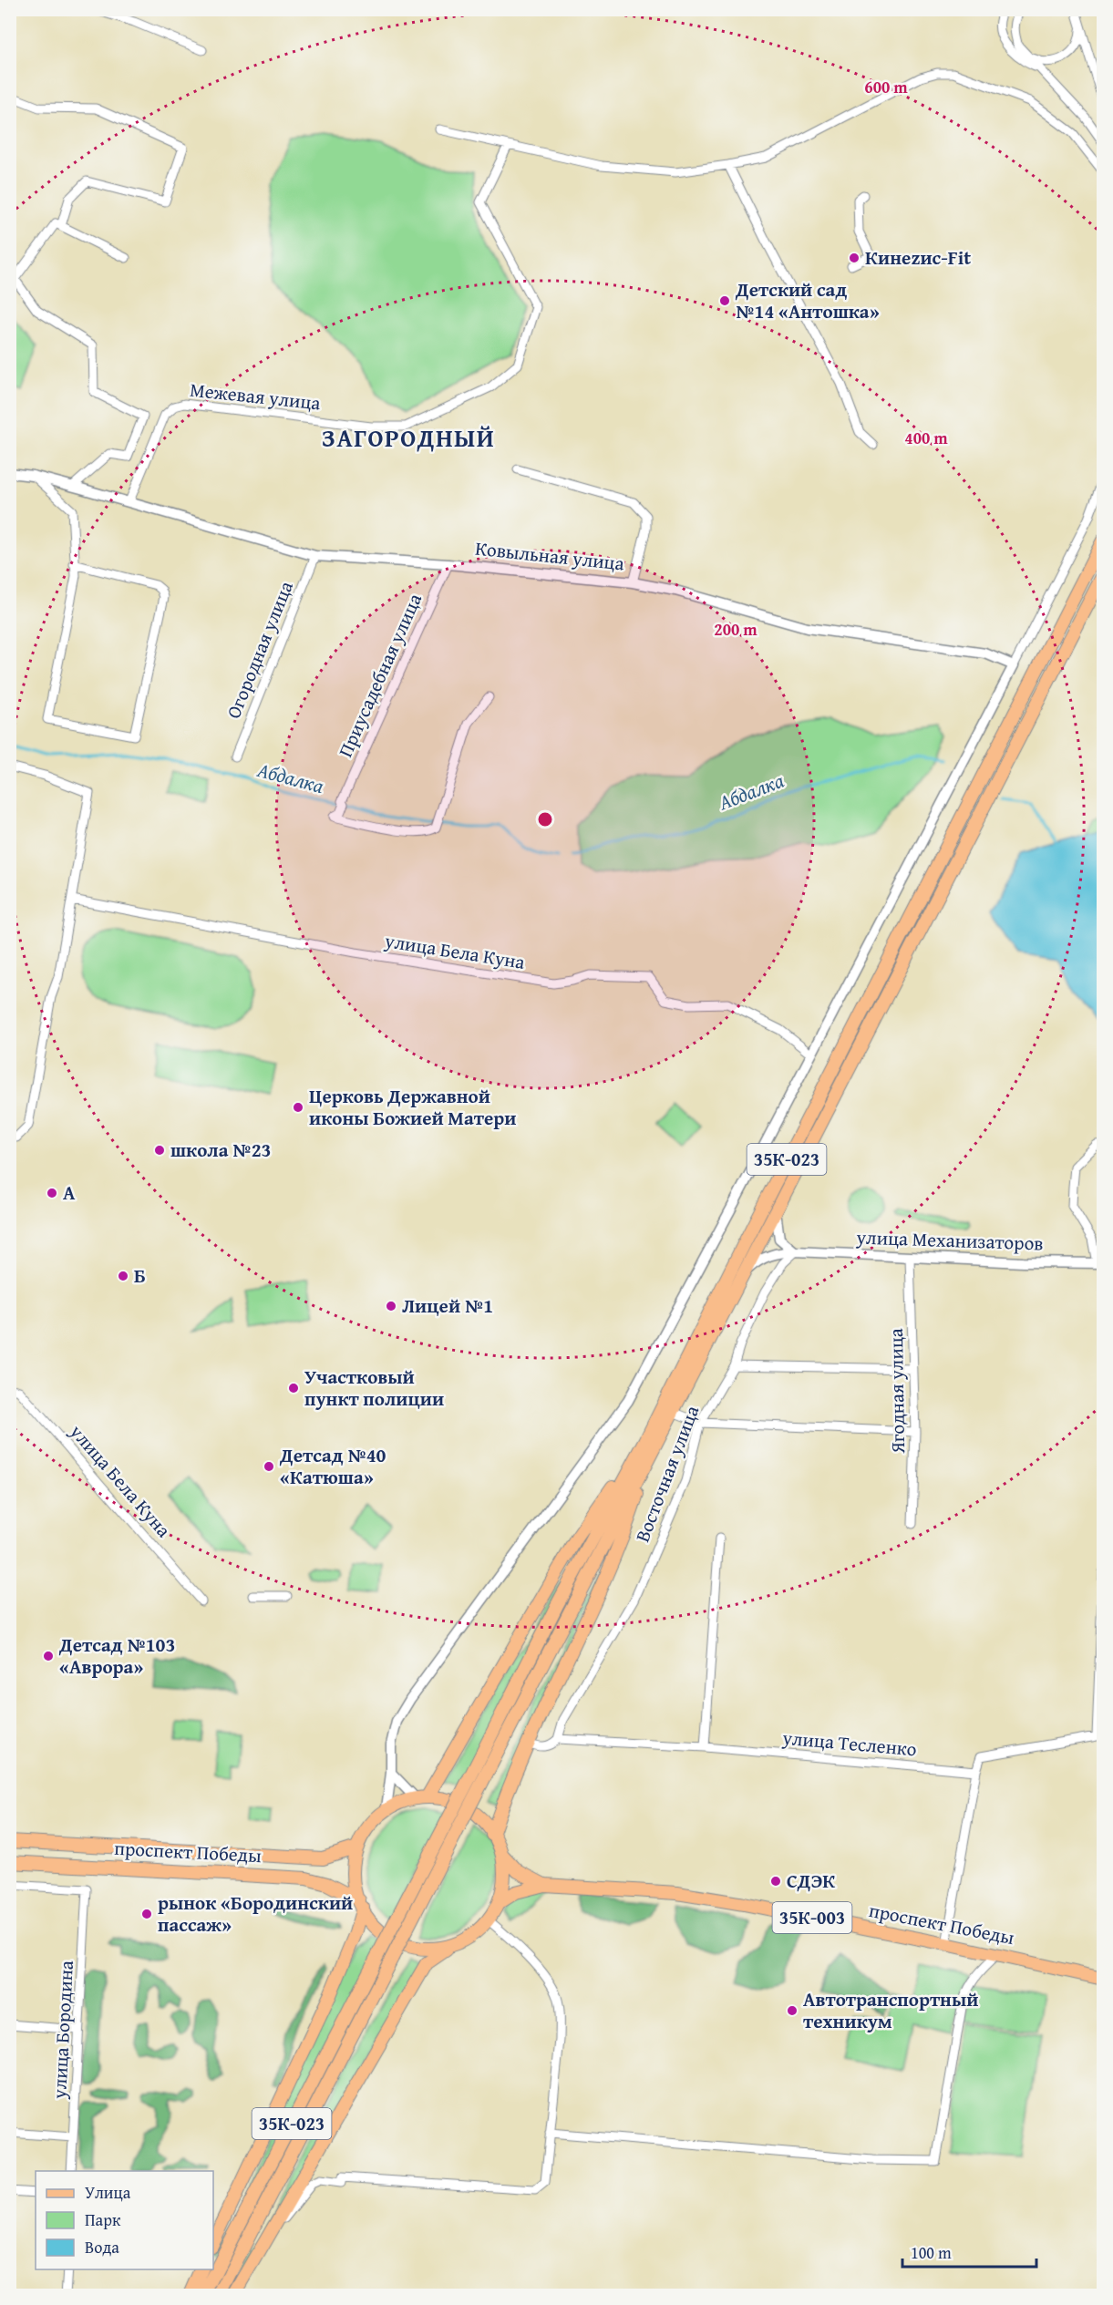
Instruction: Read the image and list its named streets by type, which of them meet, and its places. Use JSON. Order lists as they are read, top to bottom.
{
  "streets": {
    "main road": ["35К-023", "проспект Победы", "35К-003"],
    "street": [
      "Межевая улица",
      "Ковыльная улица",
      "Огородная улица",
      "Приусадебная улица",
      "улица Бела Куна",
      "улица Механизаторов",
      "Ягодная улица",
      "Восточная улица",
      "улица Тесленко",
      "улица Бородина"
    ]
  },
  "crossings": [
    ["Межевая улица", "Ковыльная улица"],
    ["Ковыльная улица", "Огородная улица"],
    ["Ковыльная улица", "Приусадебная улица"],
    ["35К-023", "улица Механизаторов"],
    ["улица Механизаторов", "Ягодная улица"],
    ["улица Механизаторов", "Восточная улица"],
    ["Восточная улица", "улица Тесленко"]
  ],
  "districts": ["ЗАГОРОДНЫЙ"],
  "water": ["Абдалка"],
  "places": [
    "Кинеzис-Fit",
    "Детский сад №14 «Антошка»",
    "Церковь Державной иконы Божией Матери",
    "школа №23",
    "А",
    "Б",
    "Лицей №1",
    "Участковый пункт полиции",
    "Детсад №40 «Катюша»",
    "Детсад №103 «Аврора»",
    "СДЭК",
    "рынок «Бородинский пассаж»",
    "Автотранспортный техникум"
  ],
  "legend": ["Улица", "Парк", "Вода"],
  "scale_bar": "100 m",
  "rings": ["600 m", "400 m", "200 m"]
}
